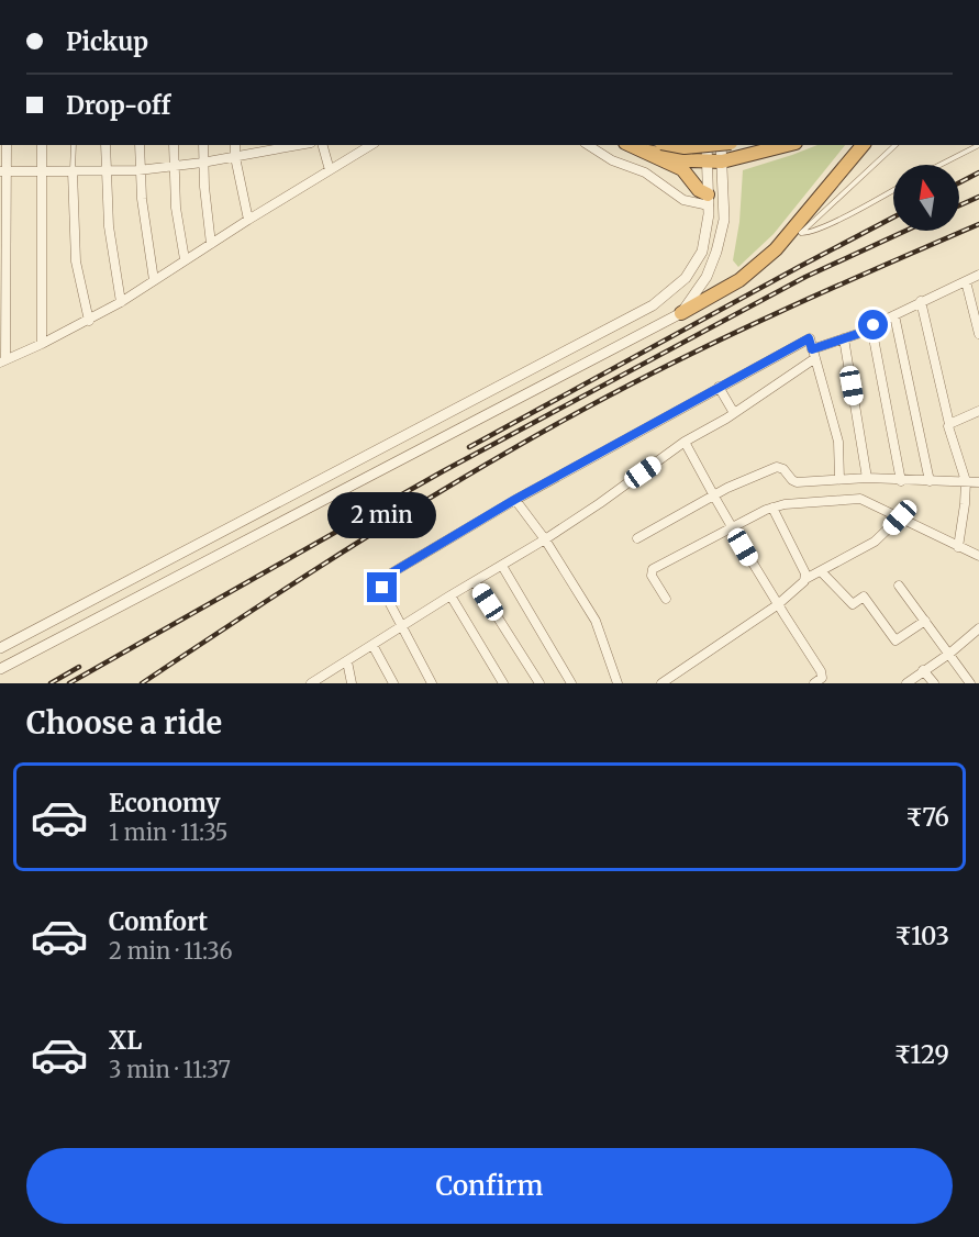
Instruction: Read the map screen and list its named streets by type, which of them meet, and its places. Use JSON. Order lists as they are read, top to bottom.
{
  "north": "top",
  "page": {
    "banner": ["Pickup", "Drop-off"],
    "bubble": "2 min",
    "heading": "Choose a ride",
    "list": [
      {
        "name": "Economy",
        "note": "1 min · 11:35",
        "value": "₹76"
      },
      {
        "name": "Comfort",
        "note": "2 min · 11:36",
        "value": "₹103"
      },
      {
        "name": "XL",
        "note": "3 min · 11:37",
        "value": "₹129"
      }
    ],
    "buttons": "Confirm"
  }
}
